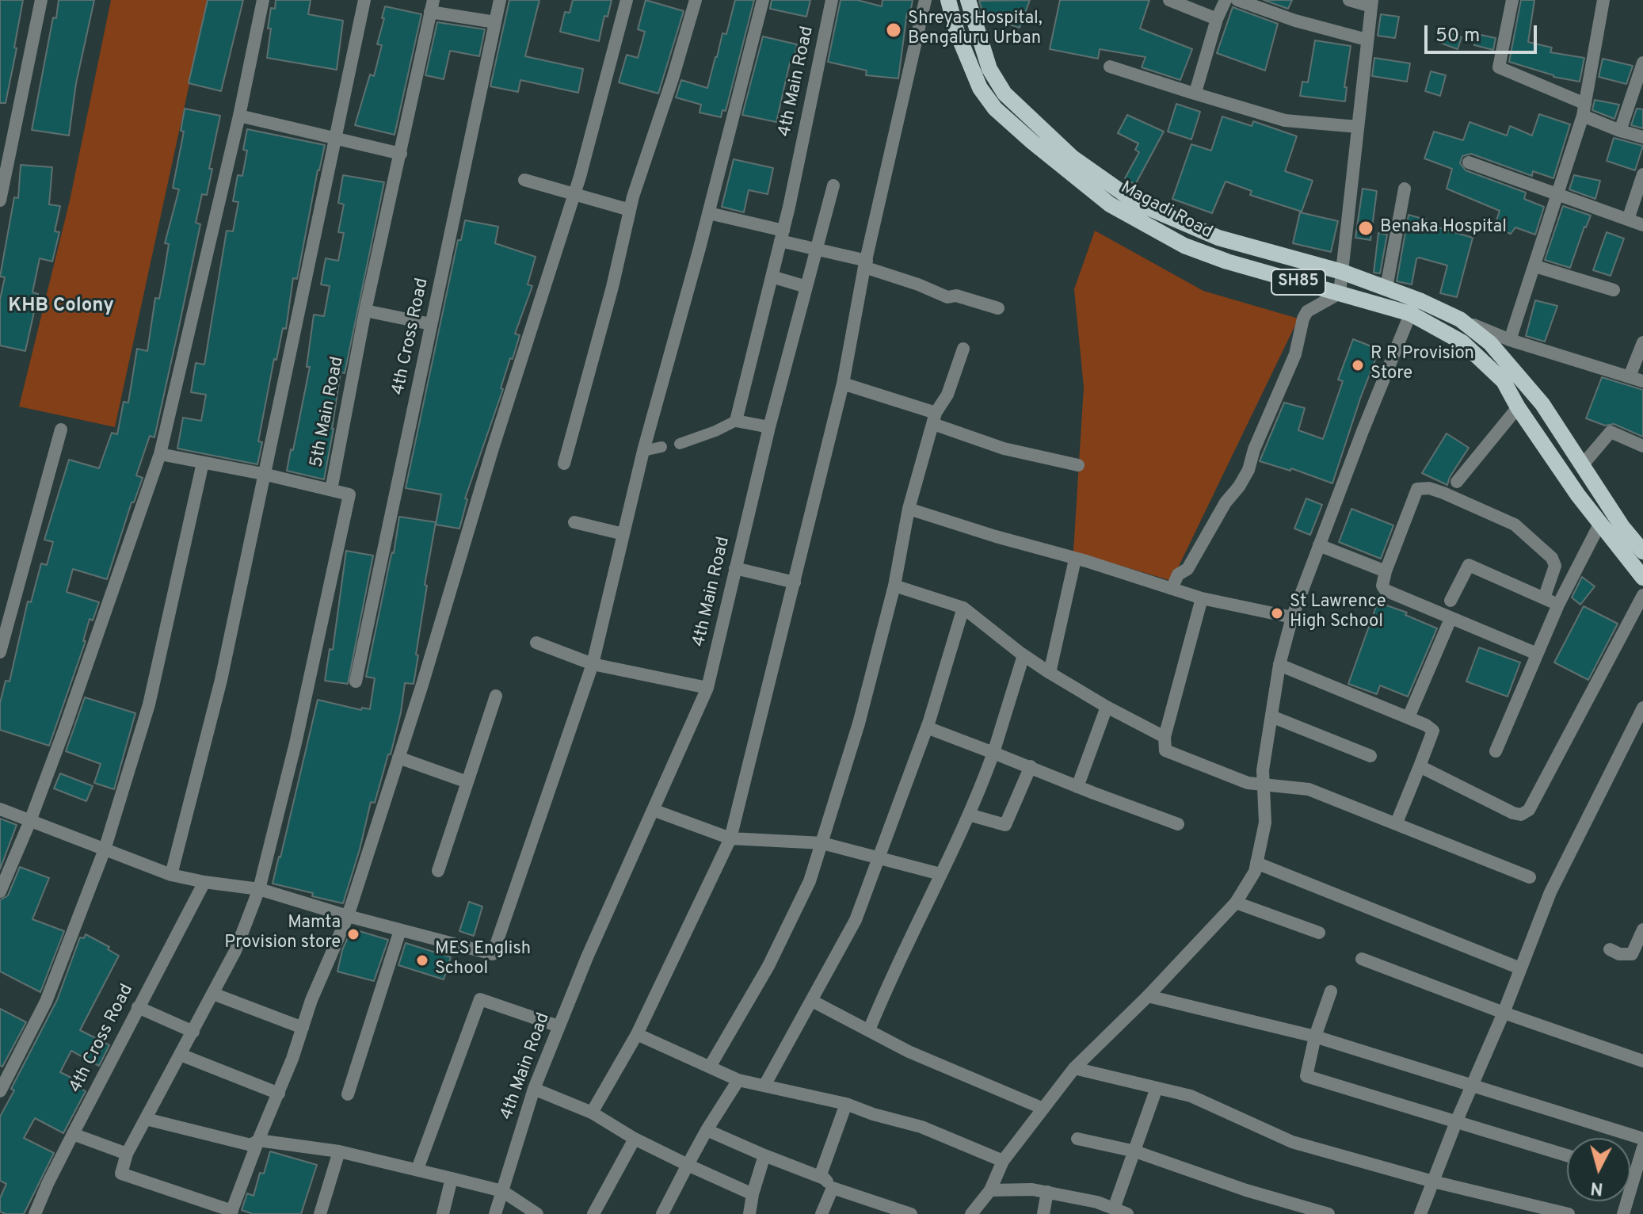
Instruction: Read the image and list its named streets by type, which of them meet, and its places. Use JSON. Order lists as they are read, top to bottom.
{
  "streets": {
    "main road": ["Magadi Road", "SH85"],
    "street": ["4th Main Road", "4th Cross Road", "5th Main Road"]
  },
  "districts": ["KHB Colony"],
  "places": [
    "Shreyas Hospital, Bengaluru Urban",
    "Benaka Hospital",
    "R R Provision Store",
    "St Lawrence High School",
    "Mamta Provision store",
    "MES English School"
  ],
  "scale_bar": "50 m",
  "north": "bottom"
}
